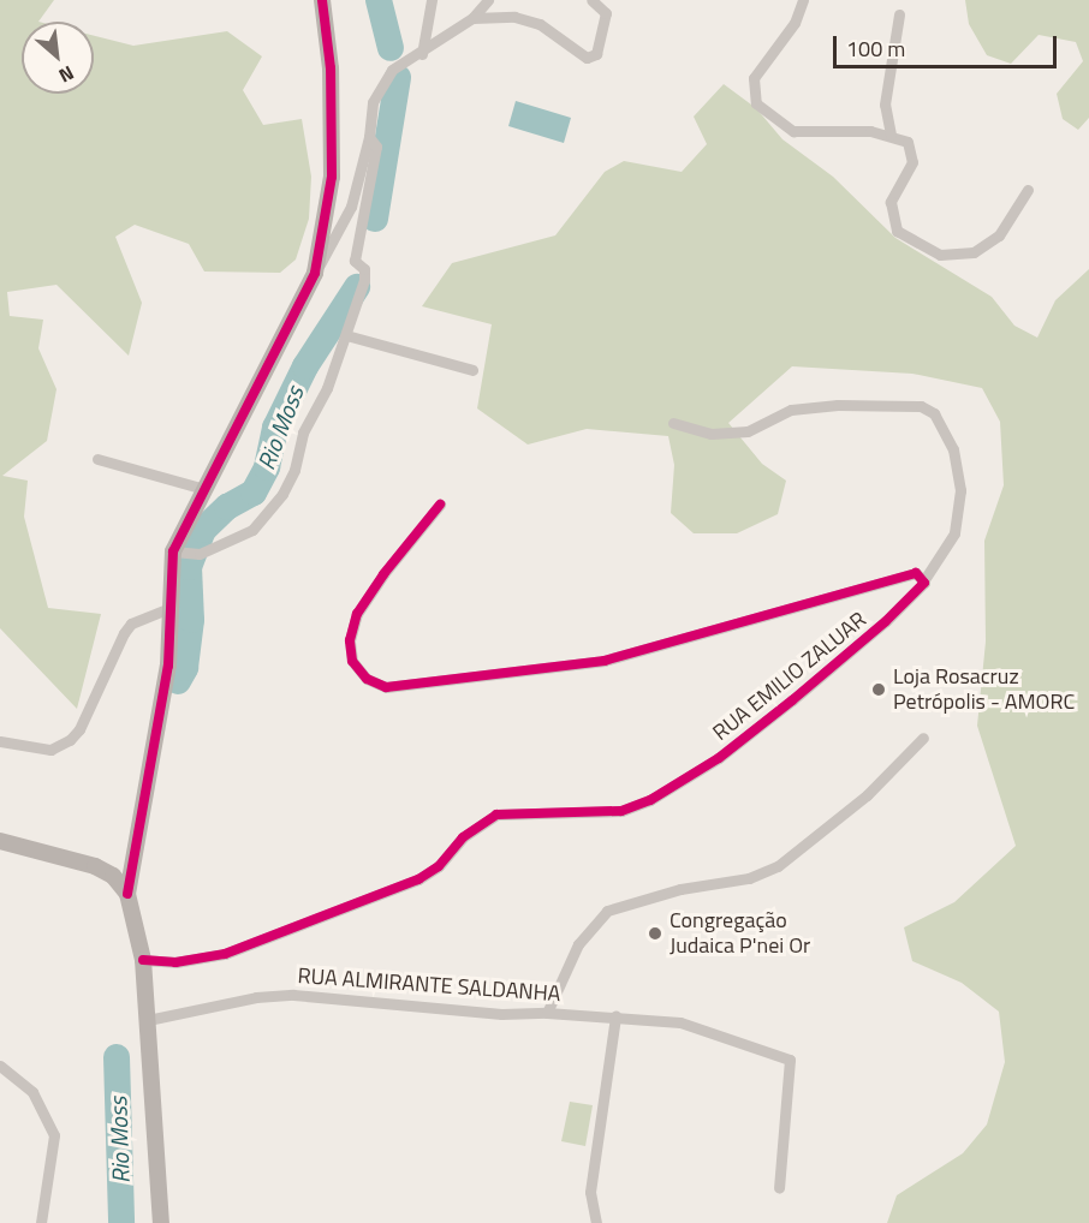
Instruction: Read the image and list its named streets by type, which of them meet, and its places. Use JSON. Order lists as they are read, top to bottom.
{
  "streets": {
    "street": ["RUA EMILIO ZALUAR", "RUA ALMIRANTE SALDANHA"]
  },
  "water": ["Rio Moss"],
  "places": ["Loja Rosacruz Petrópolis - AMORC", "Congregação Judaica P'nei Or"],
  "scale_bar": "100 m",
  "north": "bottom right"
}
